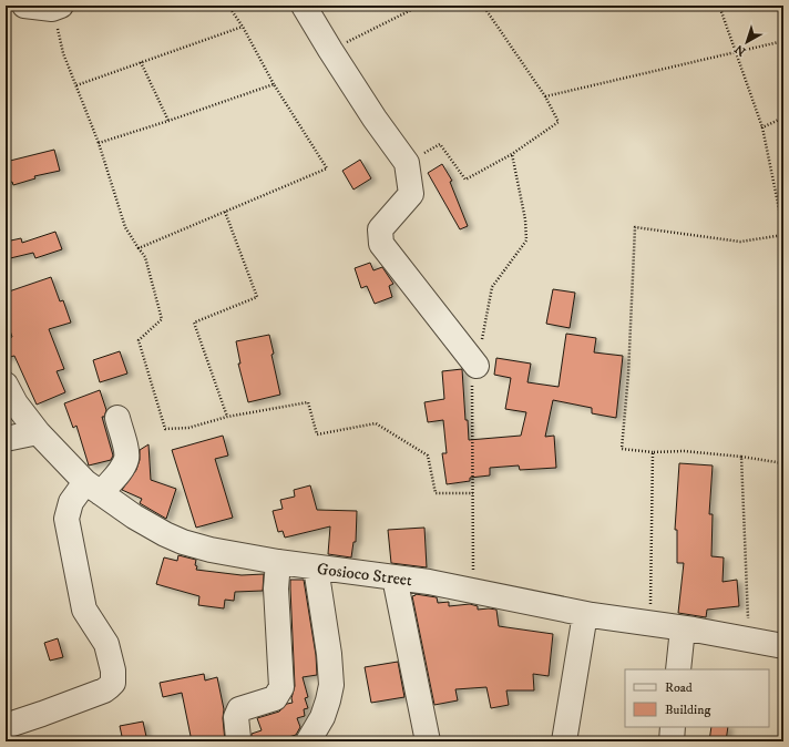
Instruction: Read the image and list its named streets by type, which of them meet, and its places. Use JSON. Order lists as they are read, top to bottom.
{
  "streets": {
    "street": ["Gosioco Street"]
  },
  "legend": ["Road", "Building"],
  "north": "bottom left"
}
